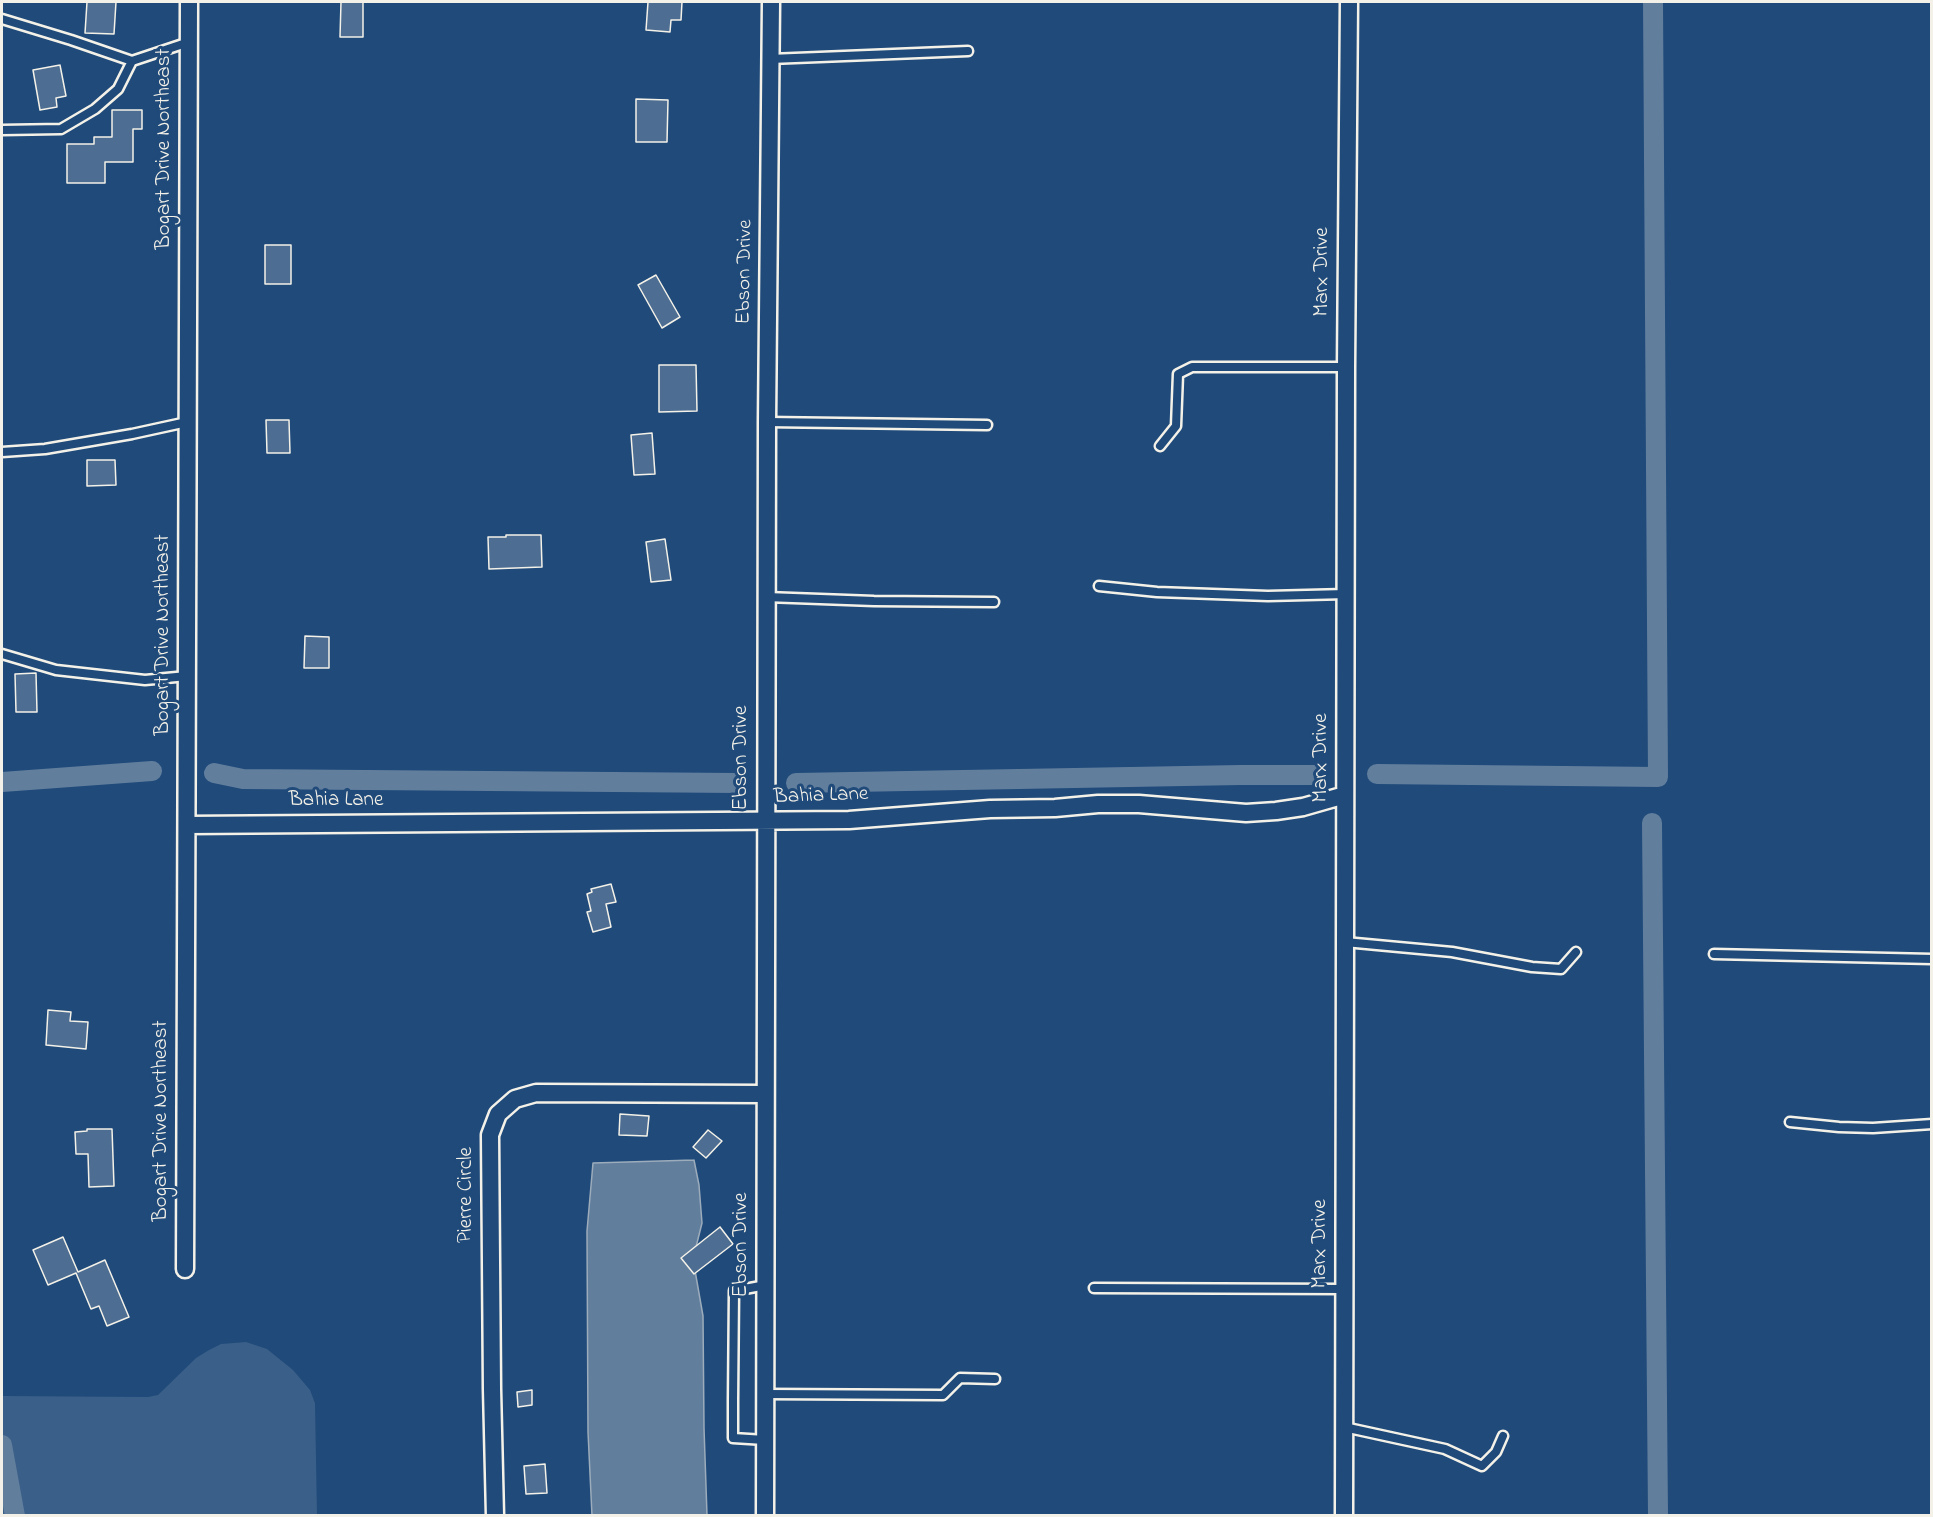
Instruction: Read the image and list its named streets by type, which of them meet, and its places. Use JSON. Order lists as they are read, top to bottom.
{
  "streets": {
    "street": [
      "Bogart Drive Northeast",
      "Ebson Drive",
      "Marx Drive",
      "Bahia Lane",
      "Pierre Circle"
    ]
  },
  "crossings": [
    ["Bogart Drive Northeast", "Bahia Lane"],
    ["Ebson Drive", "Bahia Lane"],
    ["Ebson Drive", "Pierre Circle"],
    ["Marx Drive", "Bahia Lane"]
  ]
}
